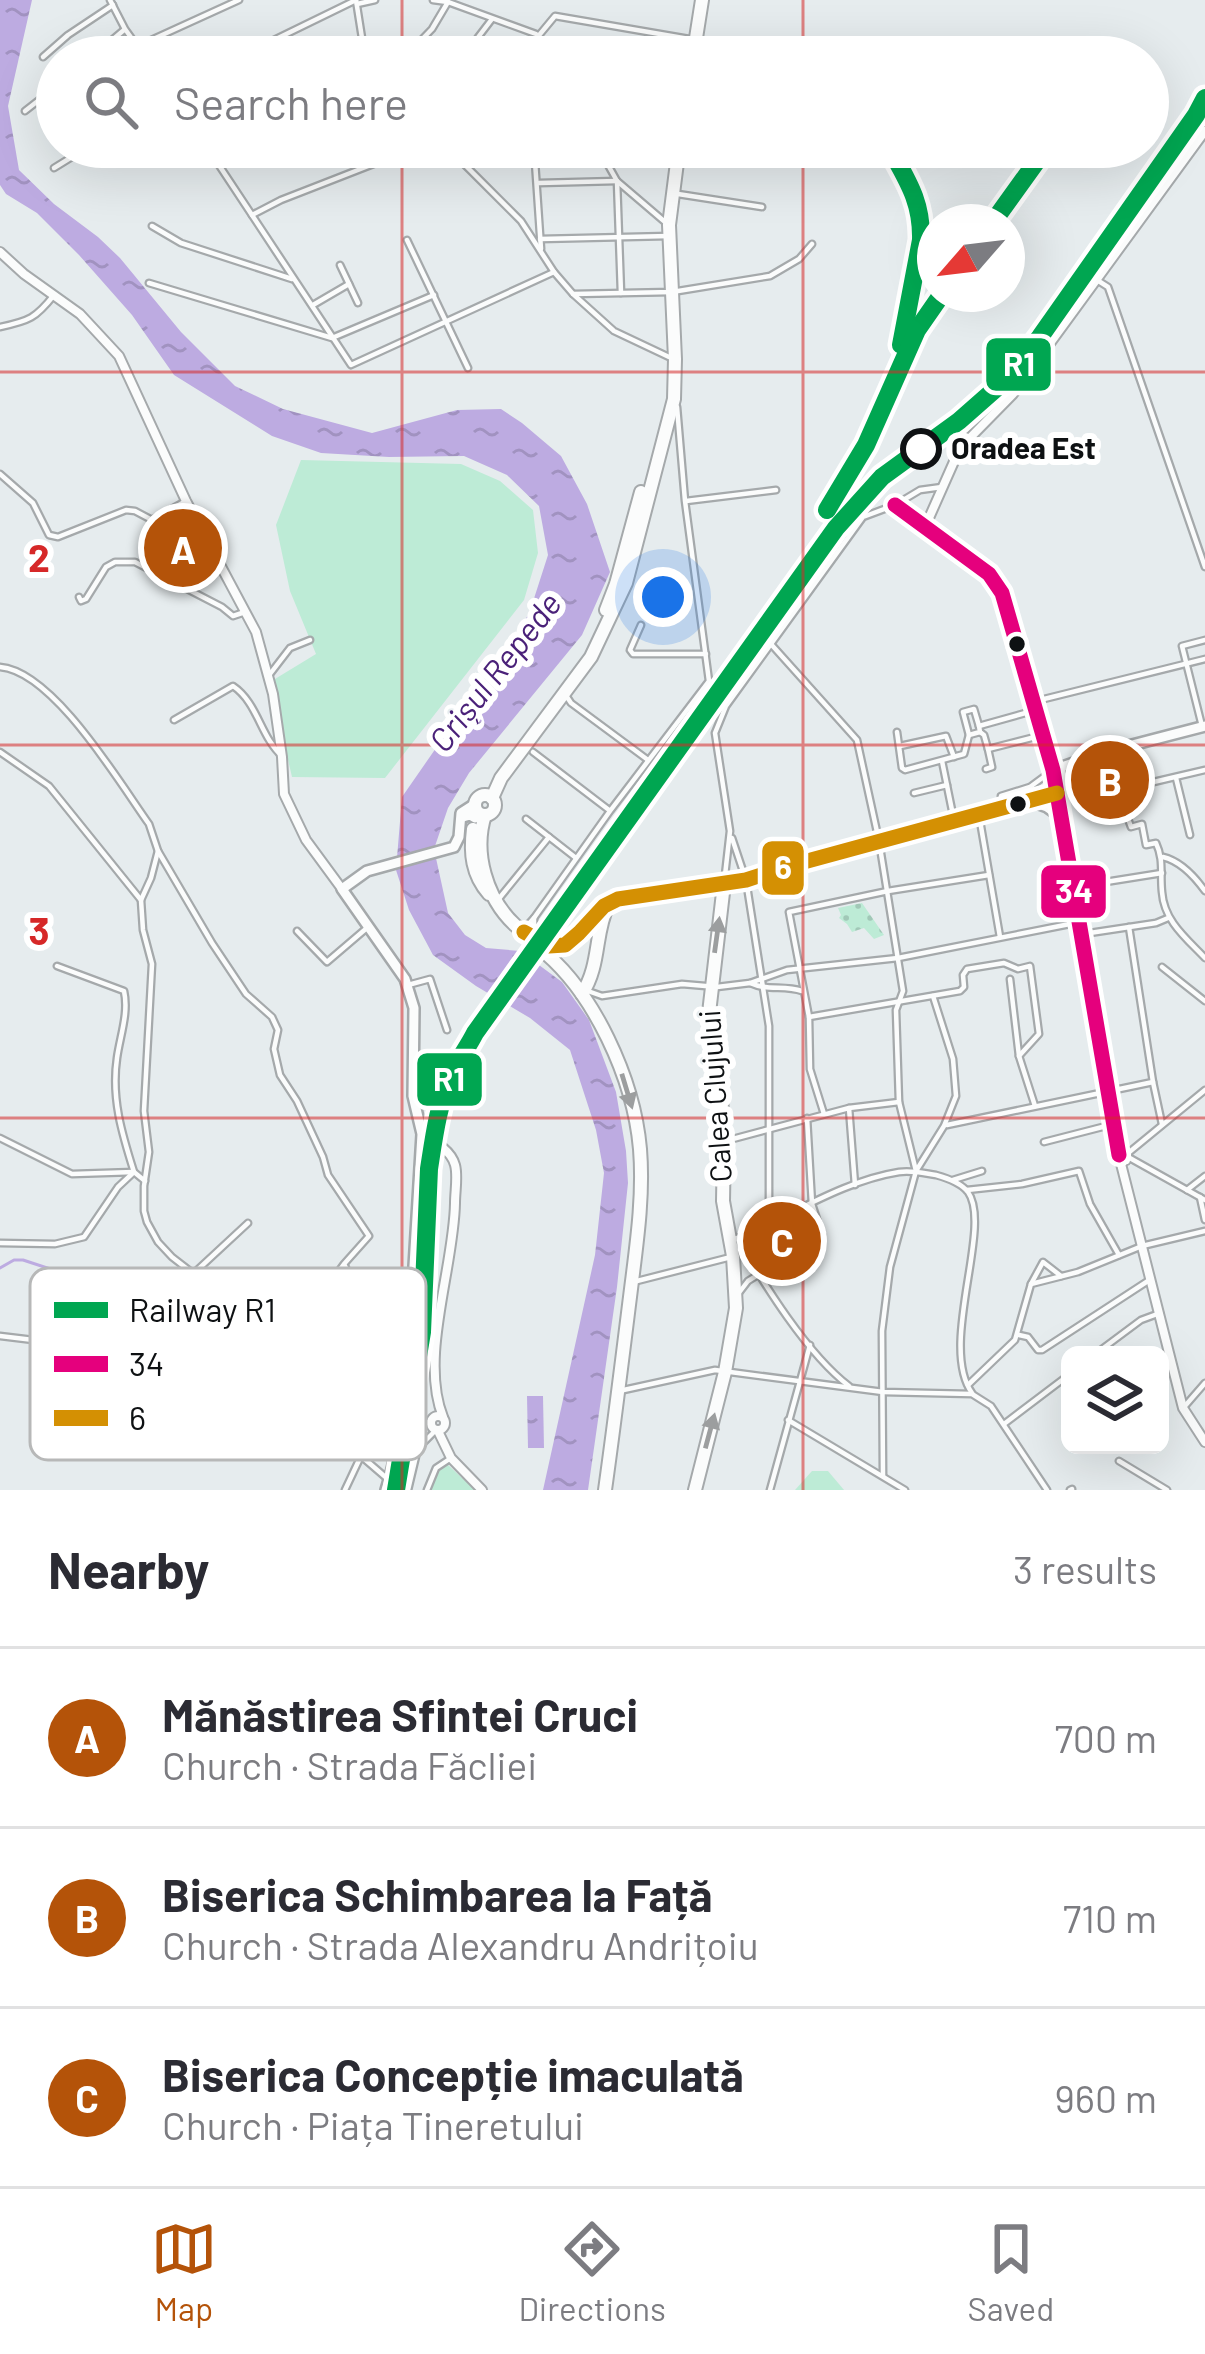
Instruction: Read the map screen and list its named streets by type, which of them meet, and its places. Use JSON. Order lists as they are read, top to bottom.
{
  "streets": {
    "main road": ["Calea Clujului"]
  },
  "water": ["Crișul Repede"],
  "places": ["Oradea Est"],
  "lines": ["rail line R1", "transit line 34", "transit line 6"],
  "legend": ["Railway R1", "34", "6"],
  "north": "bottom left",
  "page": {
    "search": "Search here",
    "pins": ["A", "B", "C"],
    "heading": ["Nearby", "3 results"],
    "list": [
      {
        "mark": "A",
        "name": "Mănăstirea Sfintei Cruci",
        "note": "Church · Strada Făcliei",
        "value": "700 m"
      },
      {
        "mark": "B",
        "name": "Biserica Schimbarea la Față",
        "note": "Church · Strada Alexandru Andrițoiu",
        "value": "710 m"
      },
      {
        "mark": "C",
        "name": "Biserica Concepție imaculată",
        "note": "Church · Piața Tineretului",
        "value": "960 m"
      }
    ],
    "nav": ["Map", "Directions", "Saved"]
  },
  "grid": {
    "rows": ["2", "3"]
  }
}
